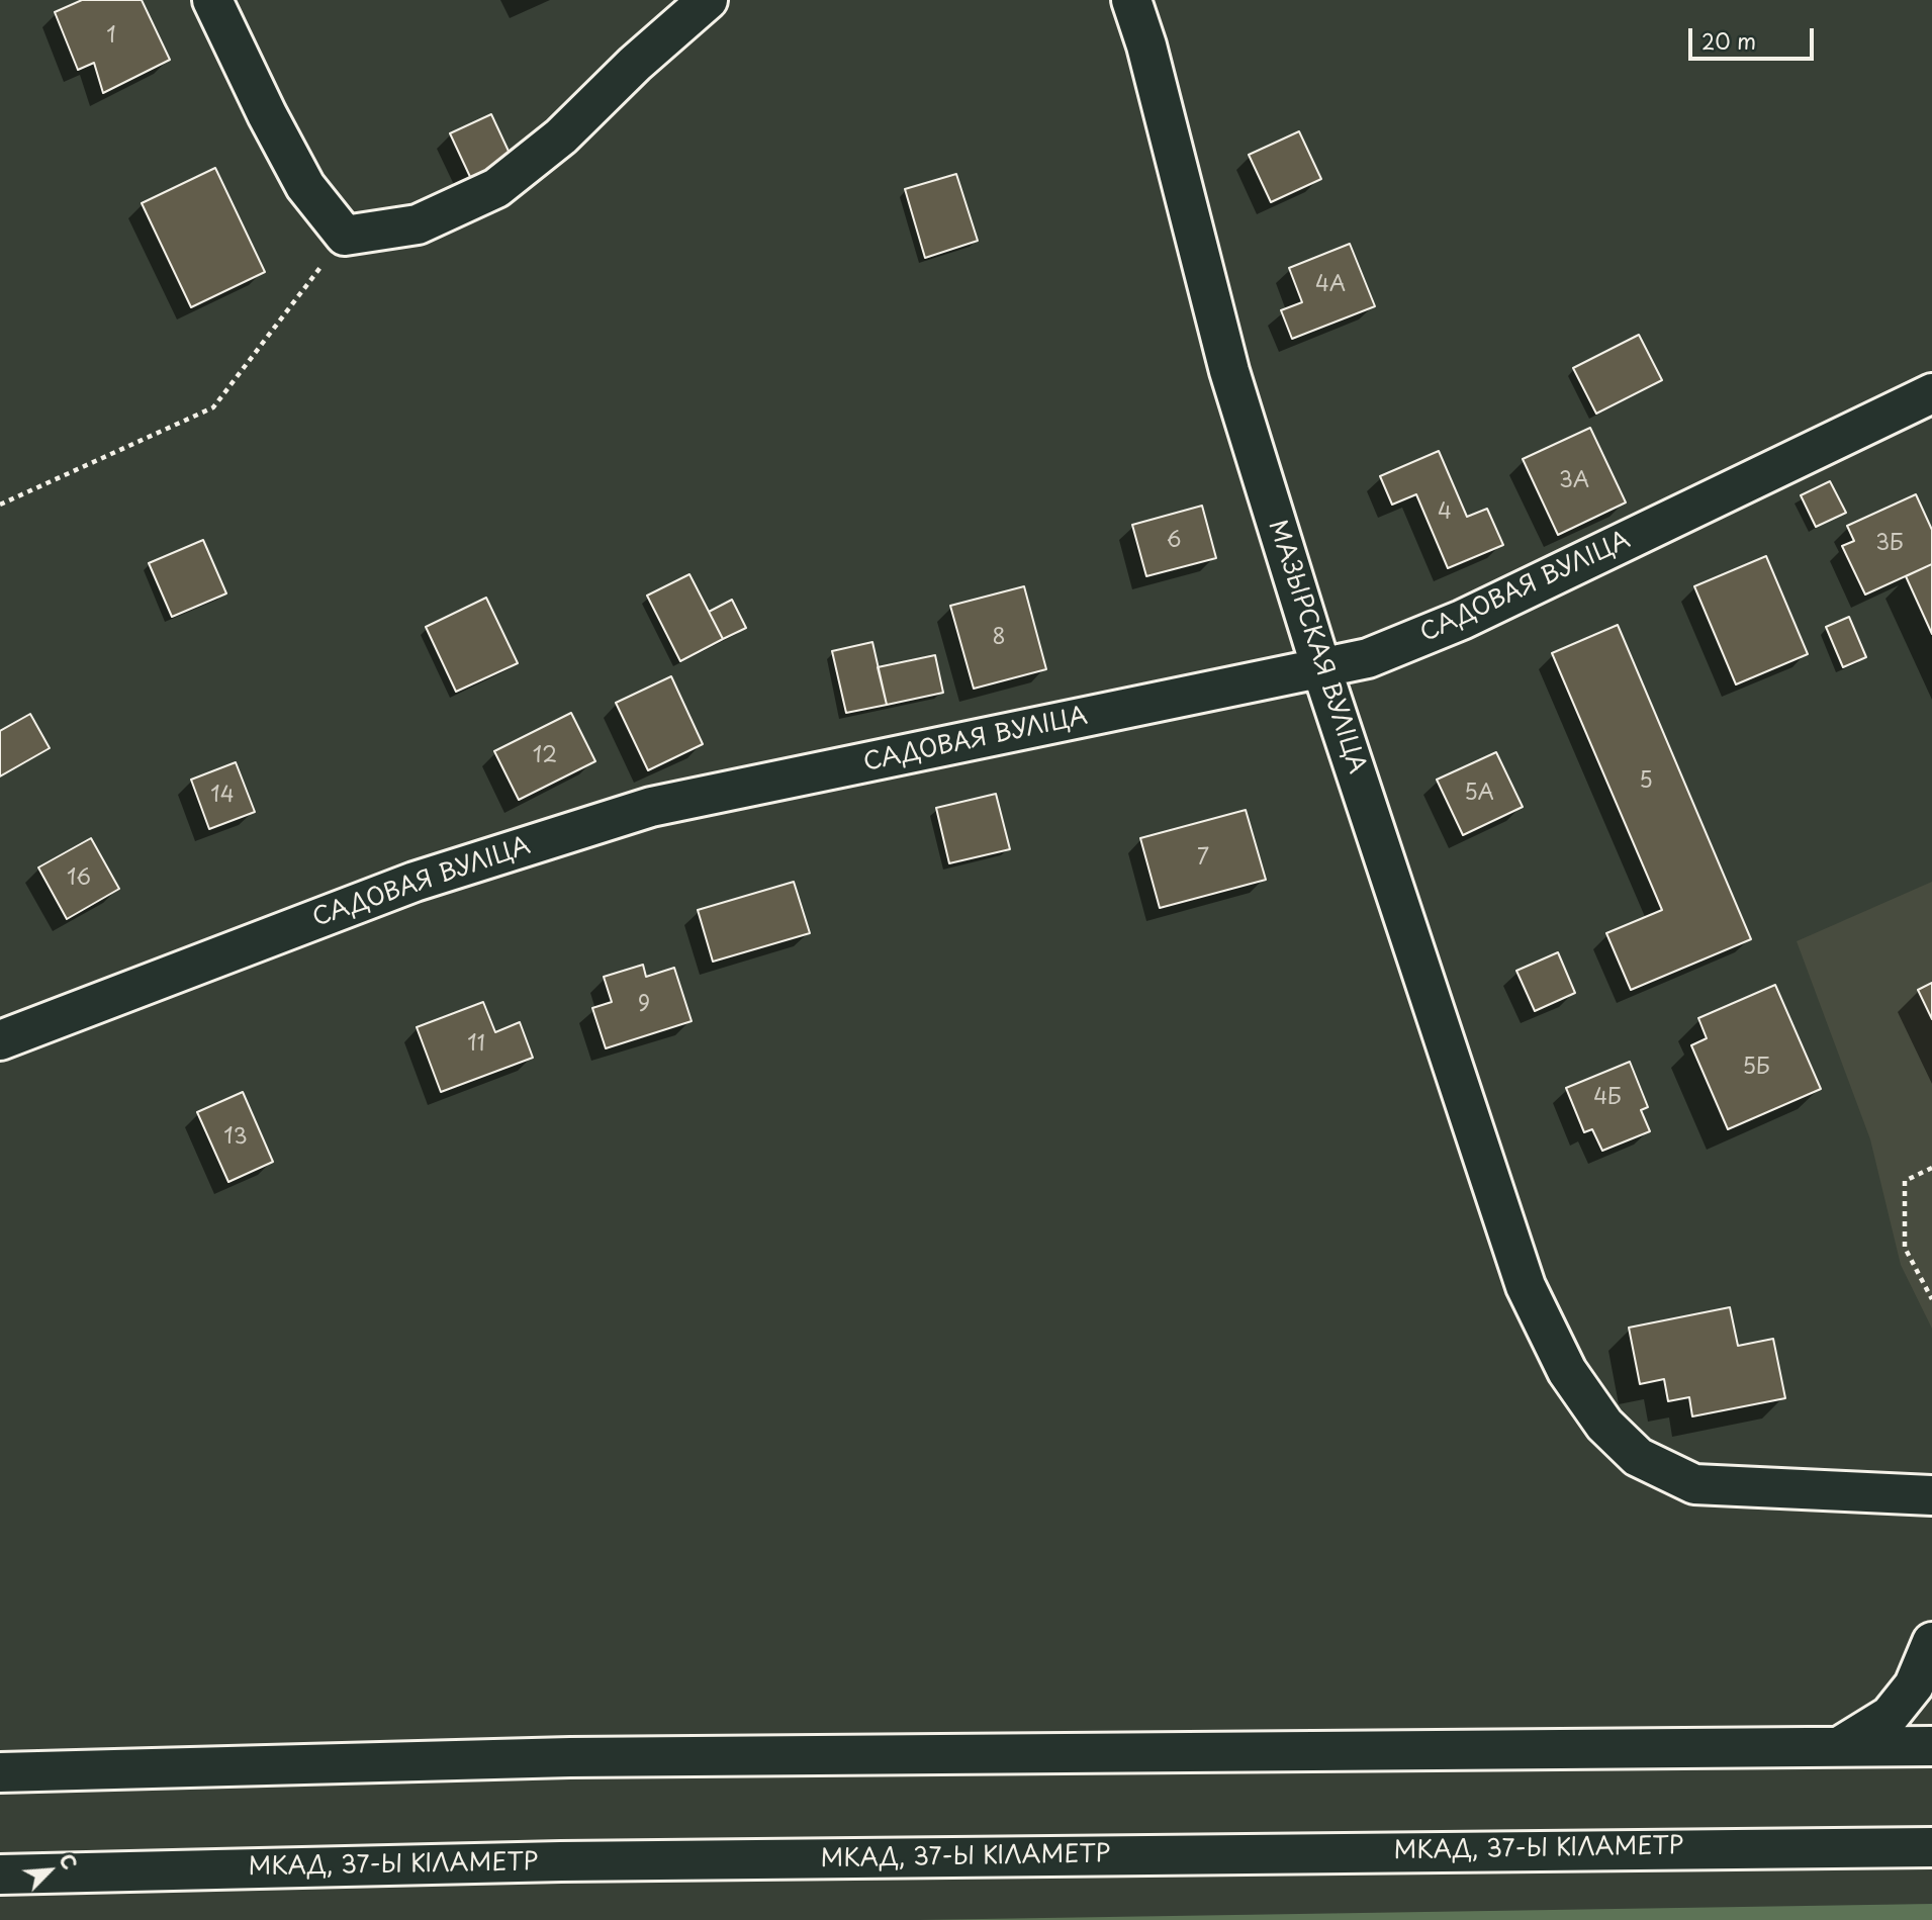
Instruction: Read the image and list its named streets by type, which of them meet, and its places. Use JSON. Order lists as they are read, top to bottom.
{
  "streets": {
    "main road": ["САДОВАЯ ВУЛІЦА", "МАЗЫРСКАЯ ВУЛІЦА", "МКАД, 37-Ы КІЛАМЕТР"]
  },
  "crossings": [
    ["САДОВАЯ ВУЛІЦА", "МАЗЫРСКАЯ ВУЛІЦА"]
  ],
  "house_numbers": [
    "1",
    "4А",
    "3А",
    "4",
    "6",
    "3Б",
    "8",
    "12",
    "5",
    "5A",
    "14",
    "7",
    "16",
    "9",
    "11",
    "5Б",
    "4Б",
    "13"
  ],
  "scale_bar": "20 m",
  "north": "top right"
}
